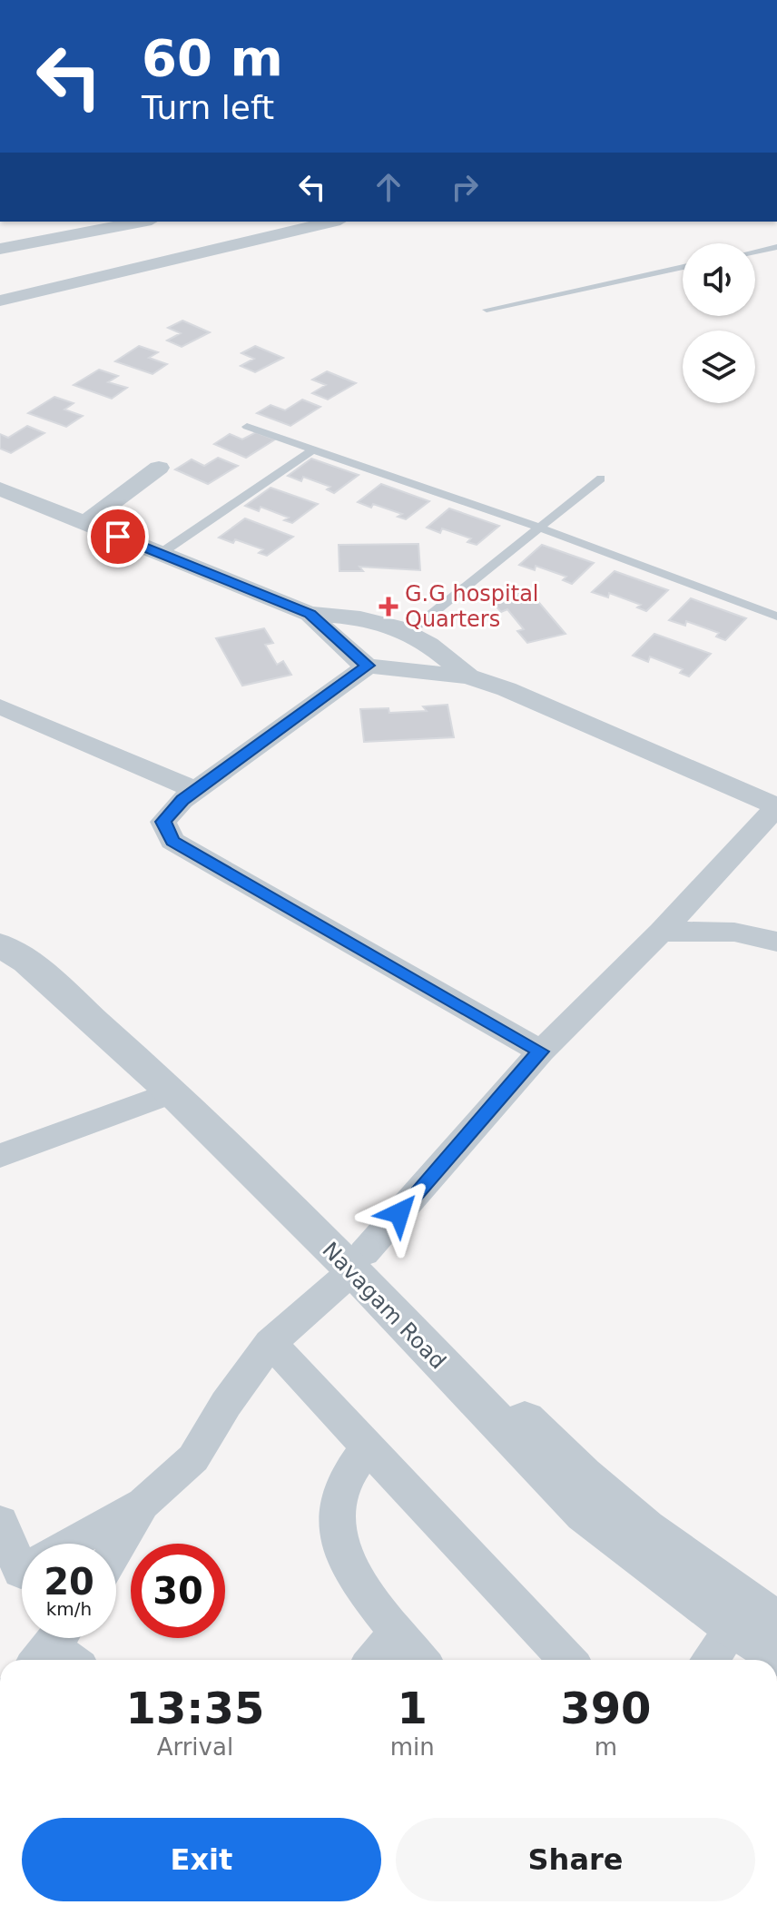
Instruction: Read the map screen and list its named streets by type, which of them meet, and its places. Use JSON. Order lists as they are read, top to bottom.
{
  "streets": {
    "street": ["Navagam Road"]
  },
  "places": {
    "health": ["G.G hospital Quarters"]
  },
  "page": {
    "turn": ["60 m", "Turn left"],
    "speed": "20 km/h",
    "limit": "30",
    "eta": [
      "13:35",
      "Arrival",
      "1",
      "min",
      "390",
      "m"
    ],
    "buttons": ["Exit", "Share"]
  }
}
